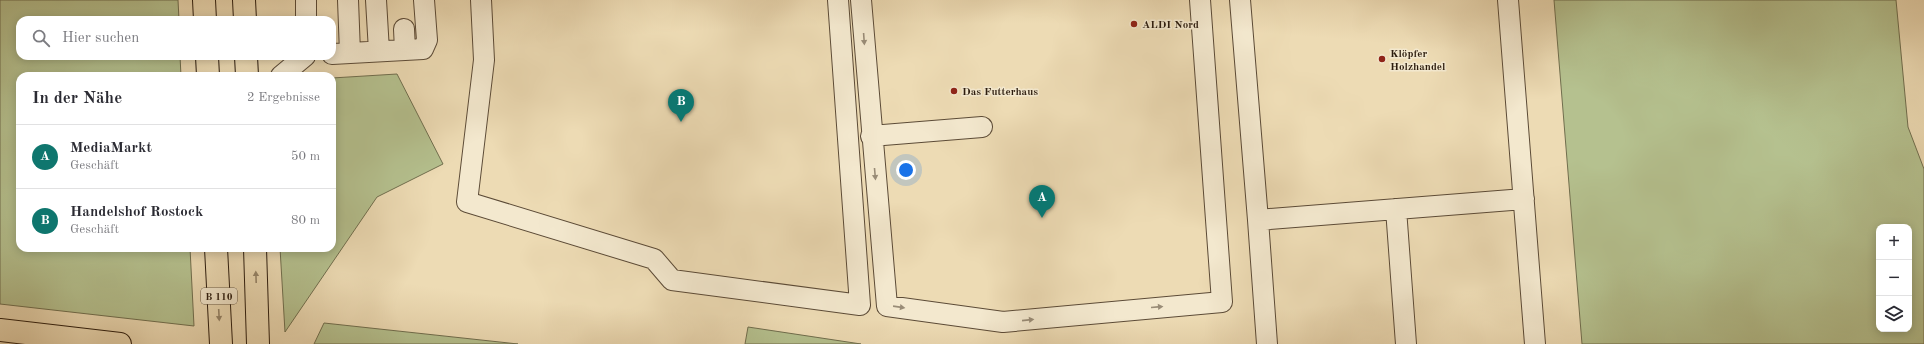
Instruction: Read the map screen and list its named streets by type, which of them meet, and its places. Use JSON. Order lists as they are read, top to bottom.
{
  "streets": {
    "main road": ["B 110"]
  },
  "places": ["ALDI Nord", "Klöpfer Holzhandel", "Das Futterhaus"],
  "page": {
    "search": "Hier suchen",
    "heading": ["In der Nähe", "2 Ergebnisse"],
    "pins": ["B", "A"],
    "list": [
      {
        "mark": "A",
        "name": "MediaMarkt",
        "note": "Geschäft",
        "value": "50 m"
      },
      {
        "mark": "B",
        "name": "Handelshof Rostock",
        "note": "Geschäft",
        "value": "80 m"
      }
    ],
    "map_buttons": ["+", "−"]
  }
}
